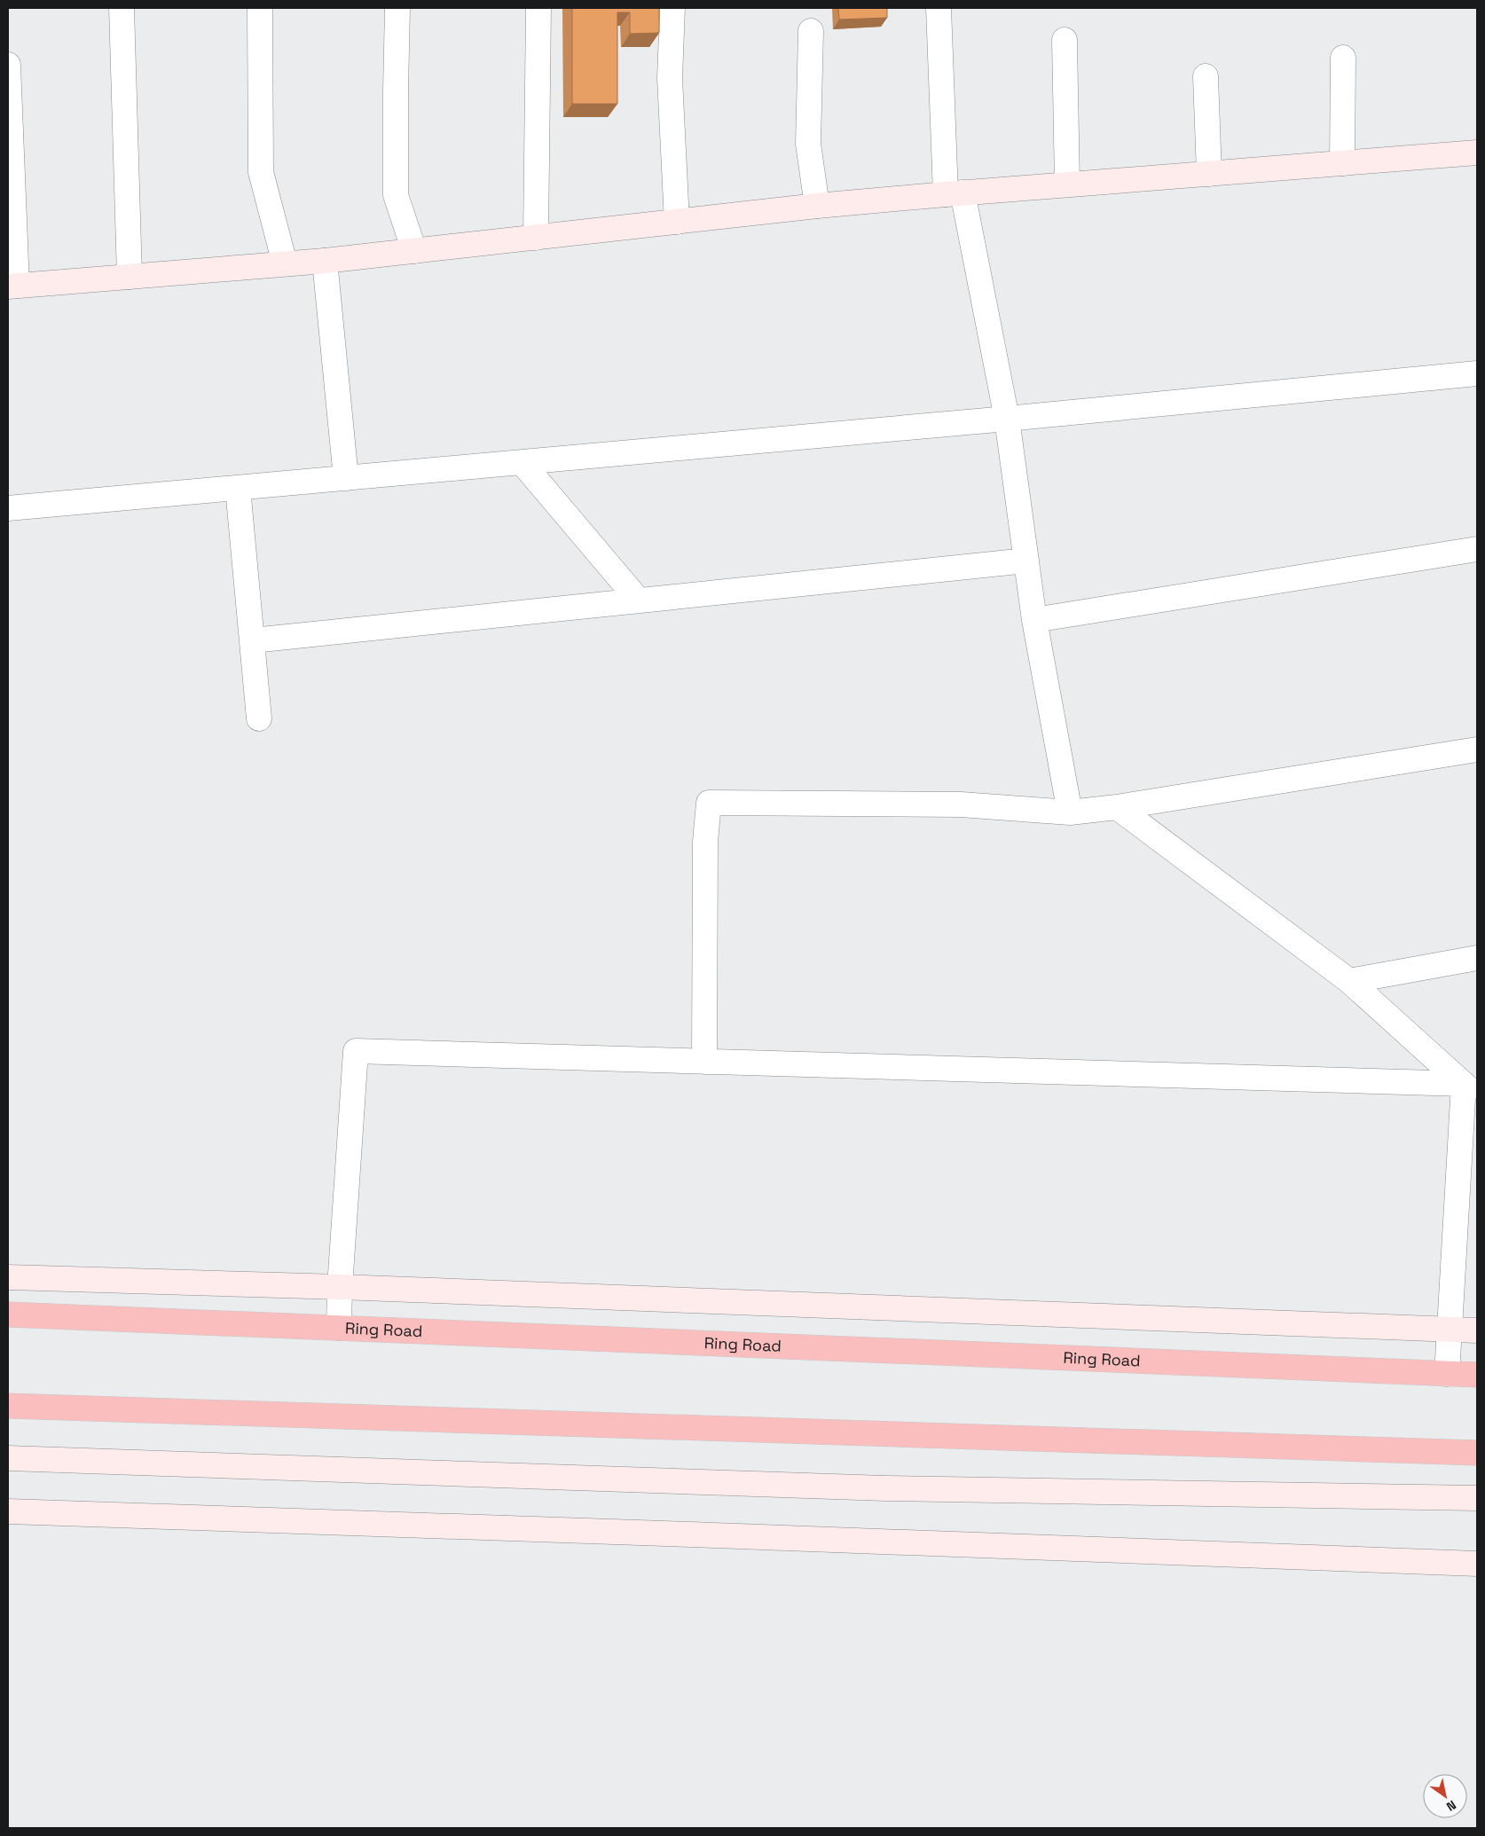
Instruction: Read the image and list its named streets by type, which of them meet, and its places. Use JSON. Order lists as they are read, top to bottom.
{
  "streets": {
    "highway": ["Ring Road"]
  },
  "north": "bottom right"
}
